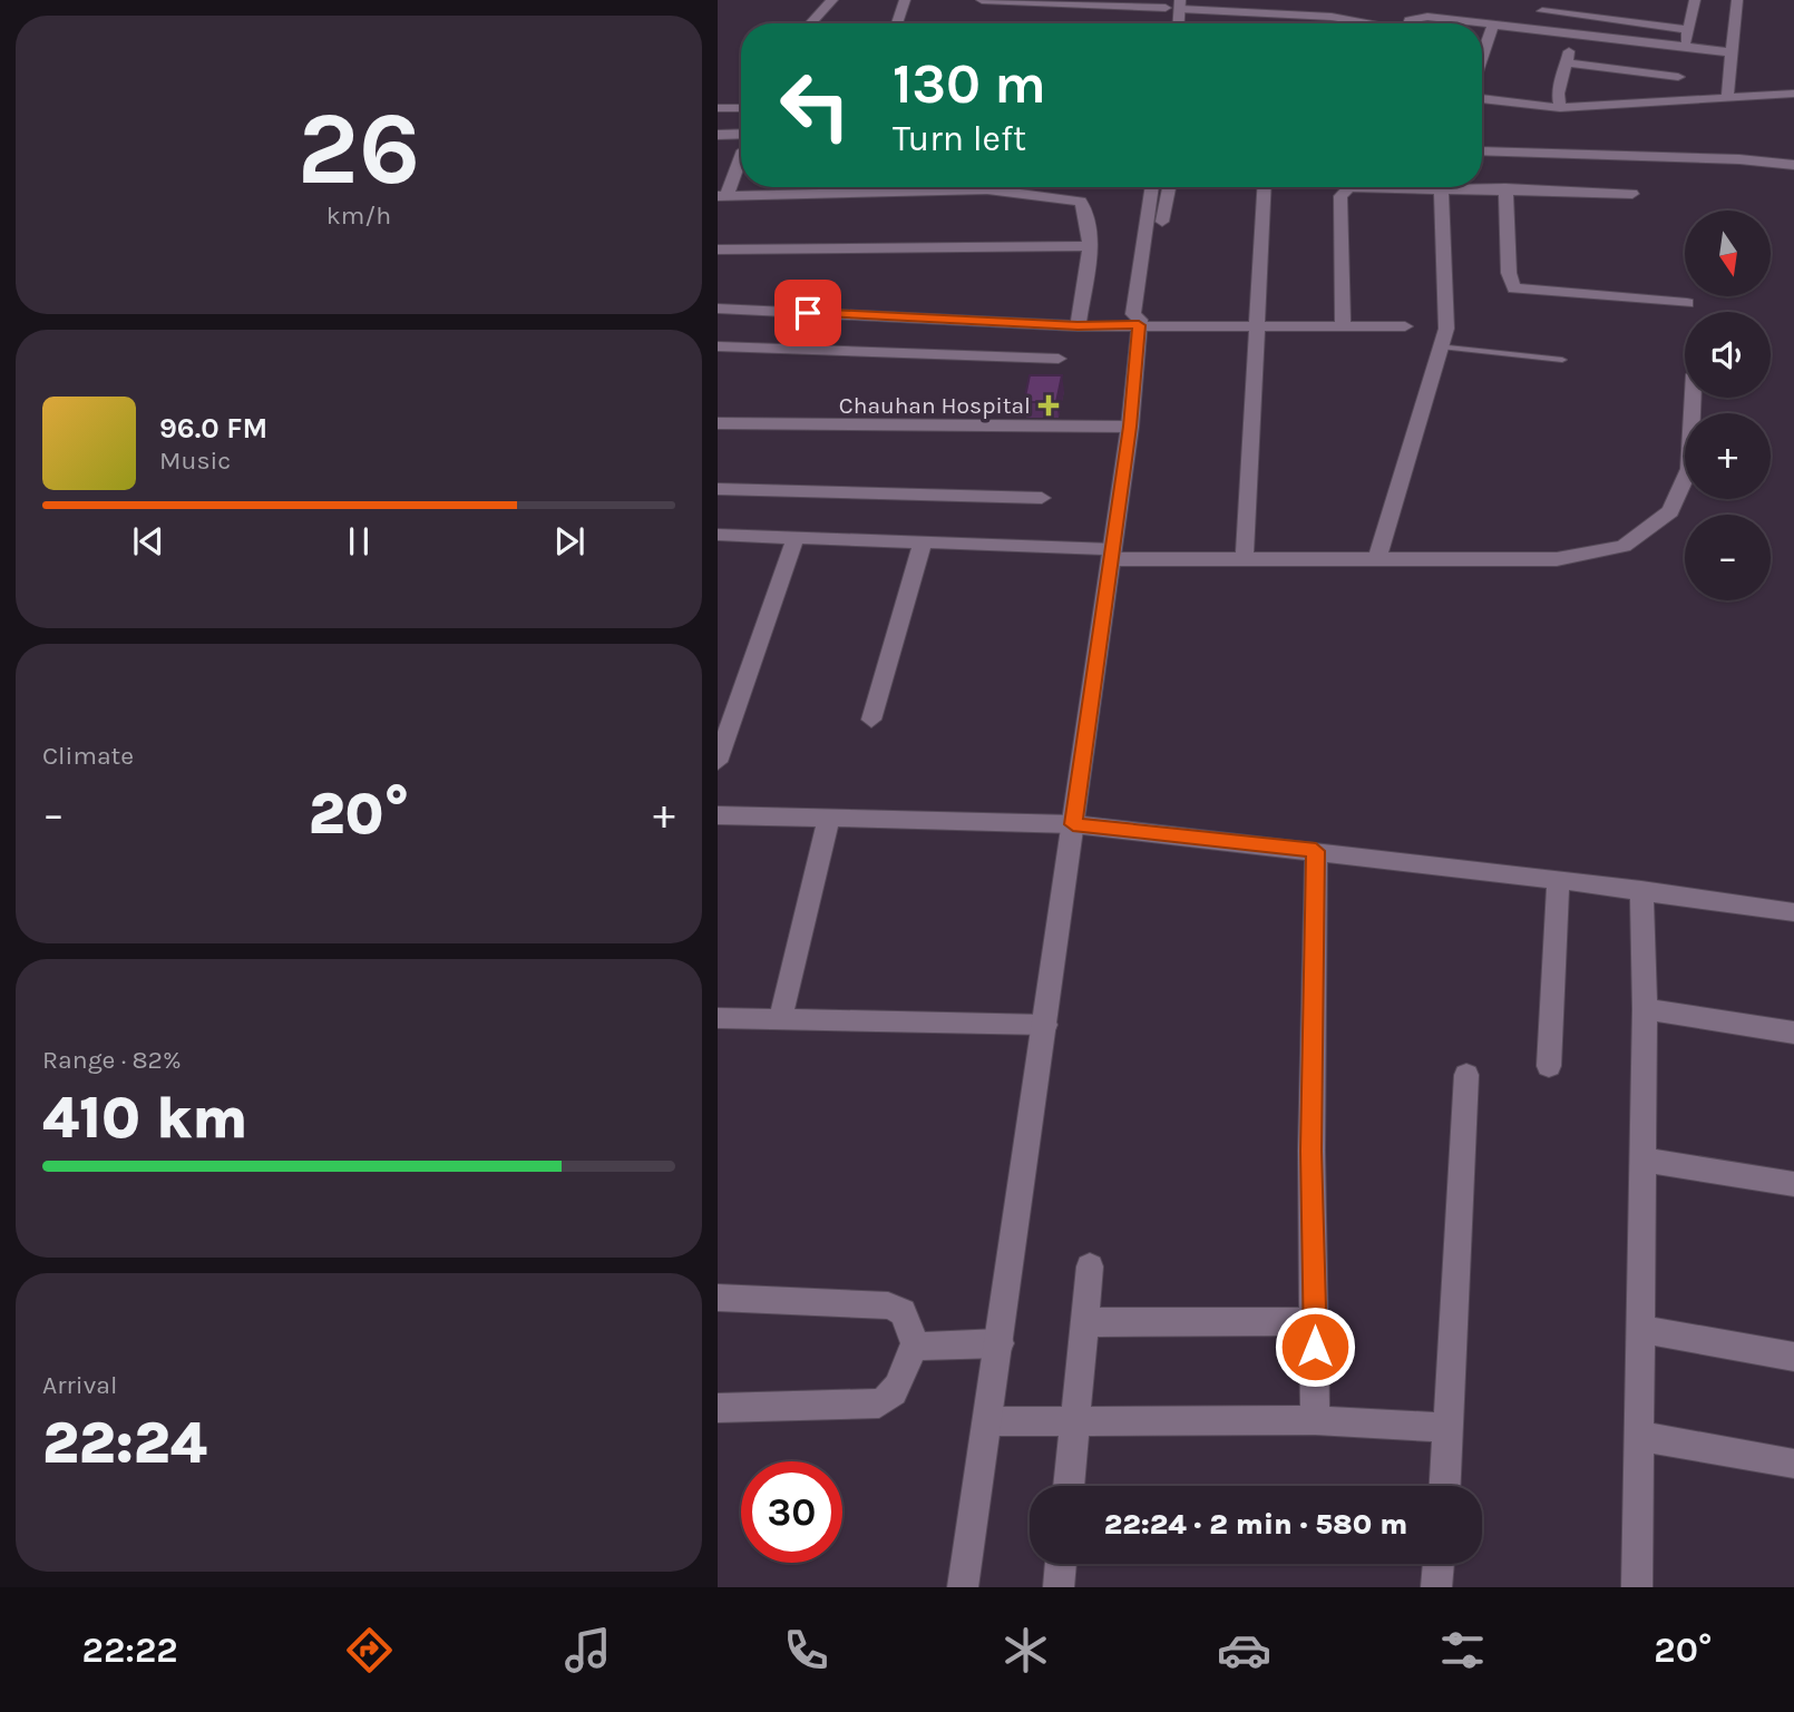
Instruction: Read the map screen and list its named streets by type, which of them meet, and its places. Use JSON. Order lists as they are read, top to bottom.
{
  "places": {
    "health": ["Chauhan Hospital"]
  },
  "north": "bottom",
  "page": {
    "tile": [
      ["26", "km/h"],
      "Climate",
      ["Range · 82%", "410 km"],
      ["Arrival", "22:24"]
    ],
    "turn": ["130 m", "Turn left"],
    "map_buttons": ["+", "−"],
    "song": ["96.0 FM", "Music"],
    "heat": ["−", "20°", "+"],
    "limit": "30",
    "trip": "22:24 · 2 min · 580 m",
    "tabs": ["22:22", "20°"]
  }
}
